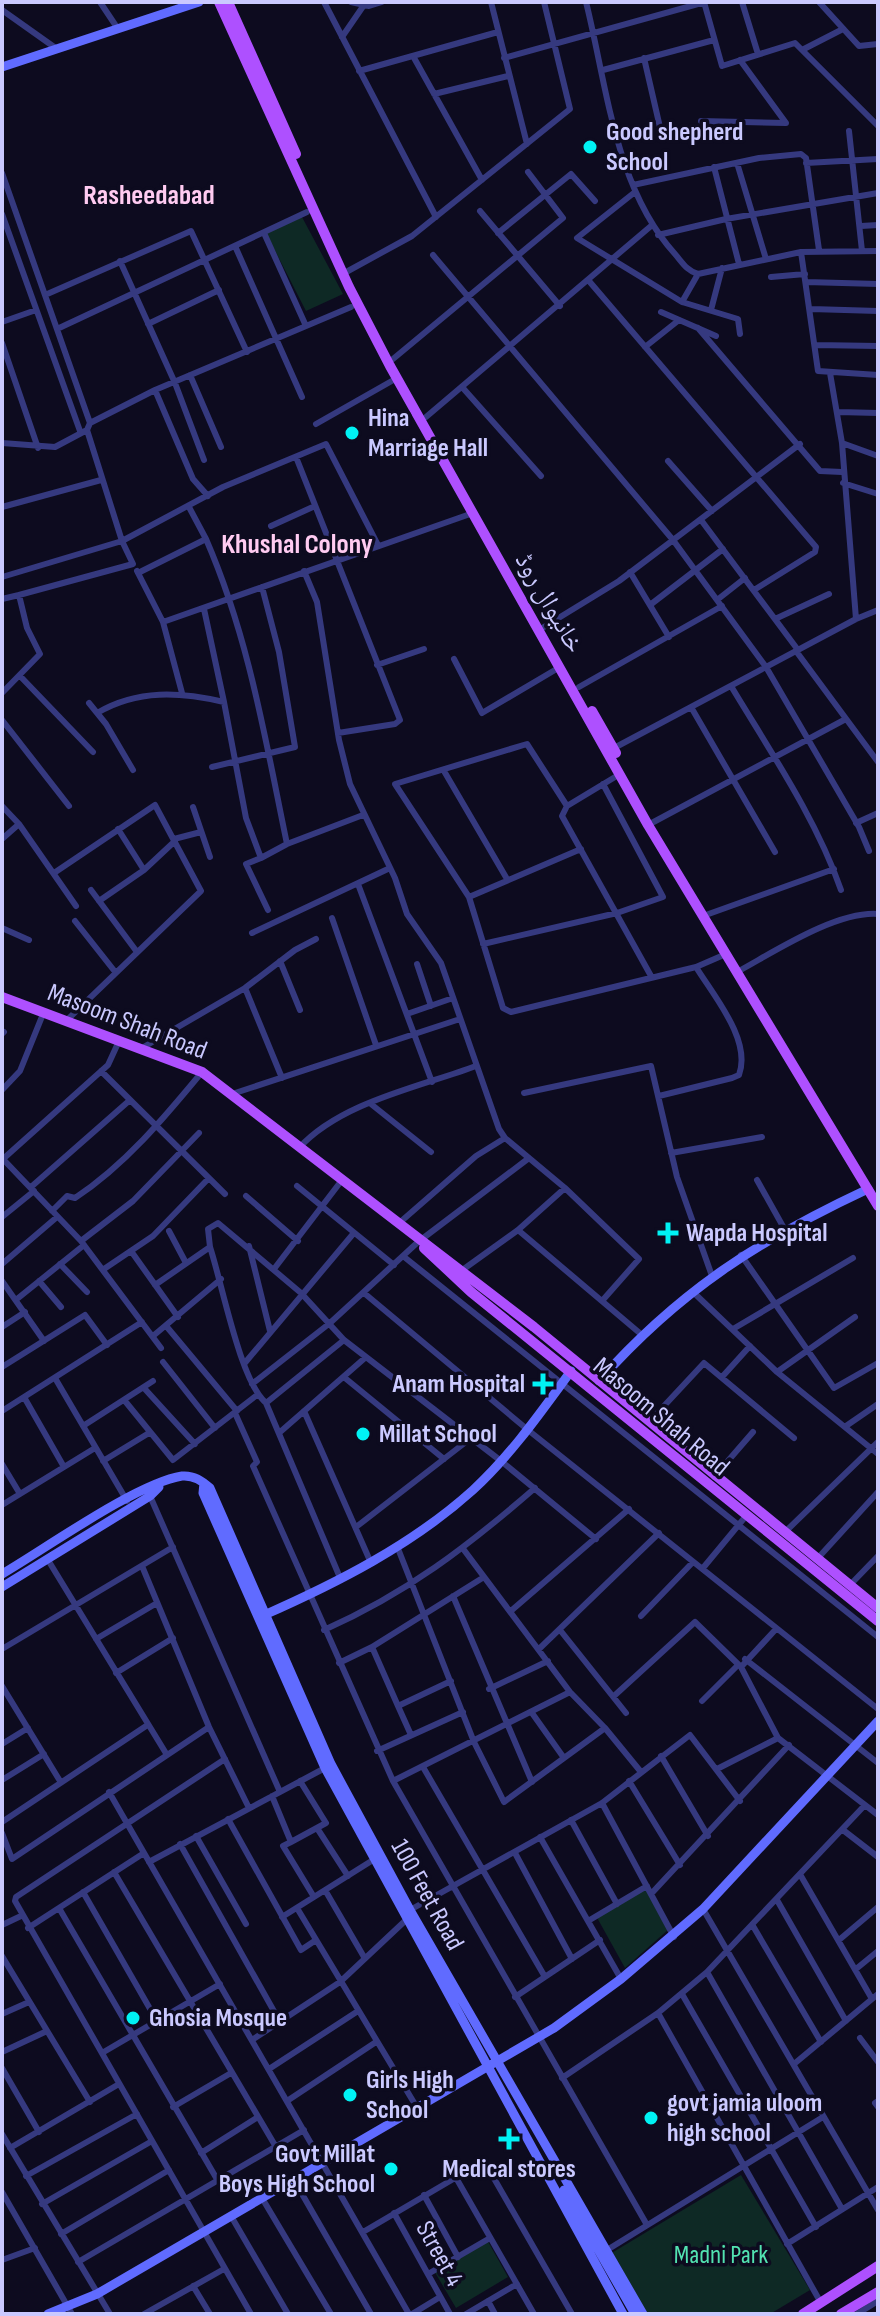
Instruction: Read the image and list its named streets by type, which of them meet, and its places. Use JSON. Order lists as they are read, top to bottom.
{
  "streets": {
    "main road": ["خانیوال روڈ", "Masoom Shah Road", "100 Feet Road"],
    "street": ["Street 4"]
  },
  "districts": ["Rasheedabad", "Khushal Colony"],
  "parks": ["Madni Park"],
  "places": {
    "other": [
      "Good shepherd School",
      "Hina Marriage Hall",
      "Millat School",
      "Ghosia Mosque",
      "Girls High School",
      "govt jamia uloom high school",
      "Govt Millat Boys High School"
    ],
    "health": ["Wapda Hospital", "Anam Hospital", "Medical stores"]
  }
}
